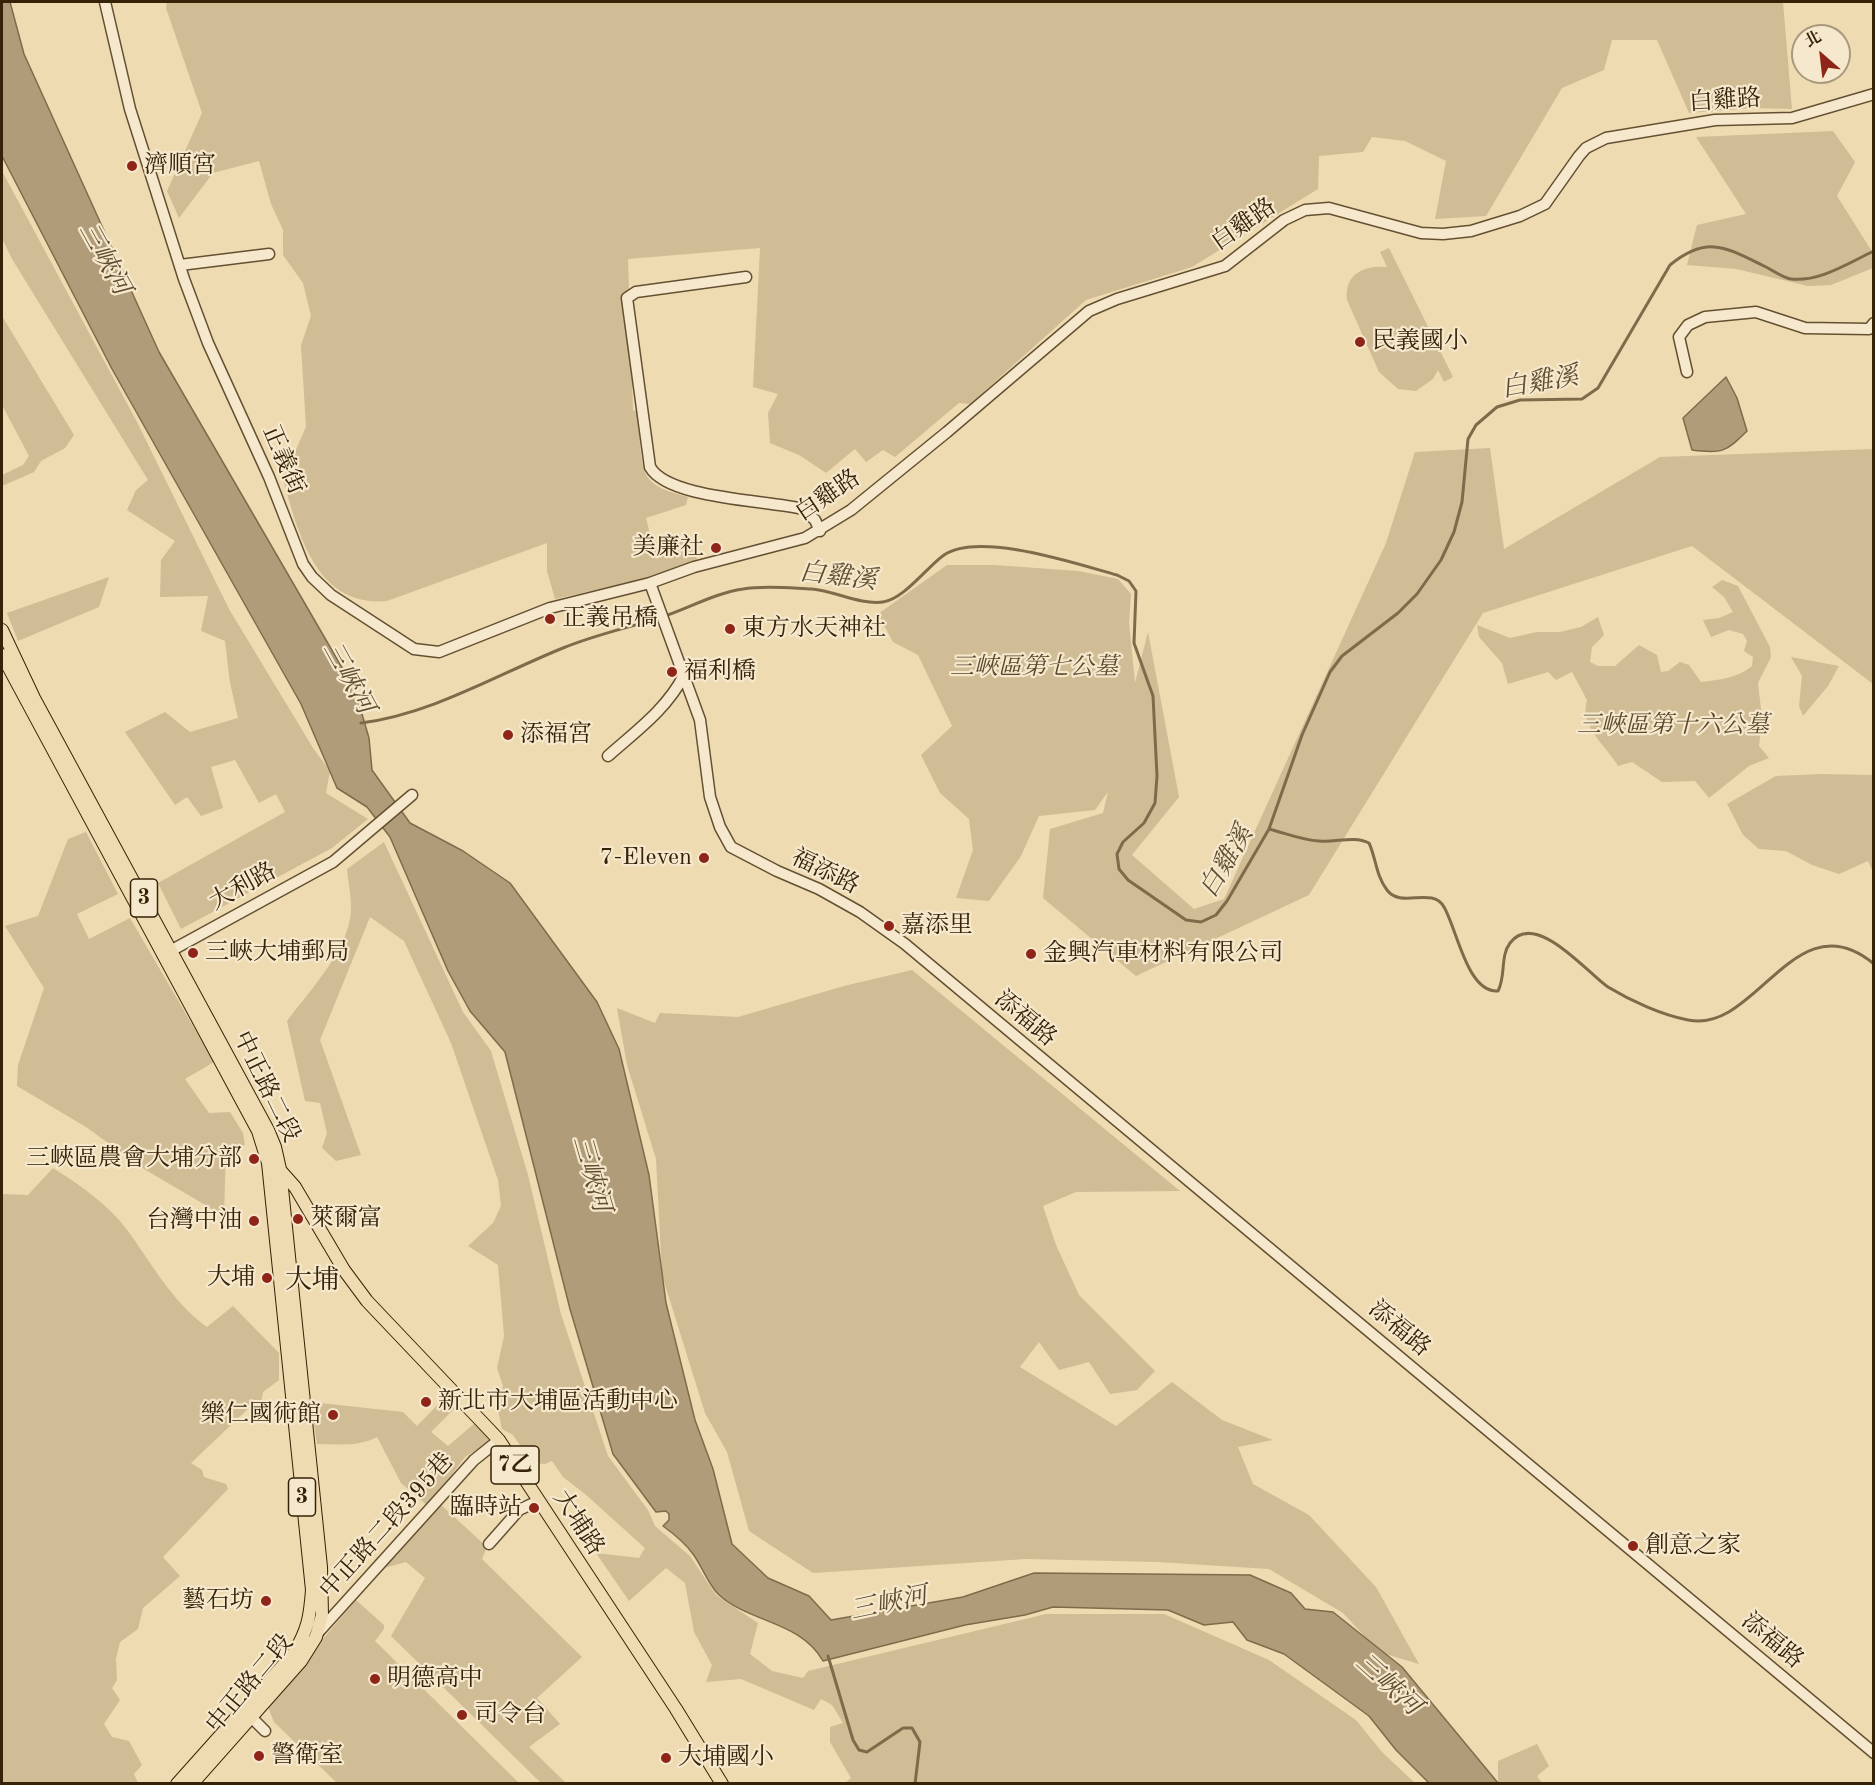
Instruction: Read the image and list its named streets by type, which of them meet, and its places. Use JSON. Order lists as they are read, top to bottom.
{
  "streets": {
    "main road": [
      "3",
      "中正路二段",
      "7乙",
      "大埔路"
    ],
    "street": [
      "白雞路",
      "正義街",
      "福添路",
      "大利路",
      "添福路",
      "中正路二段395巷"
    ]
  },
  "crossings": [
    ["白雞路", "正義街"],
    ["福添路", "添福路"],
    ["大利路", "中正路二段"],
    ["中正路二段", "大埔路"],
    ["中正路二段", "中正路二段395巷"],
    ["大埔路", "中正路二段395巷"]
  ],
  "districts": ["大埔"],
  "water": ["三峽河", "白雞溪"],
  "parks": ["三峽區第七公墓", "三峽區第十六公墓"],
  "places": [
    "濟順宮",
    "民義國小",
    "美廉社",
    "正義吊橋",
    "東方水天神社",
    "福利橋",
    "添福宮",
    "7-Eleven",
    "嘉添里",
    "三峽大埔郵局",
    "金興汽車材料有限公司",
    "三峽區農會大埔分部",
    "萊爾富",
    "台灣中油",
    "大埔",
    "新北市大埔區活動中心",
    "樂仁國術館",
    "臨時站",
    "創意之家",
    "藝石坊",
    "明德高中",
    "司令台",
    "警衛室",
    "大埔國小"
  ],
  "north": "top left"
}
